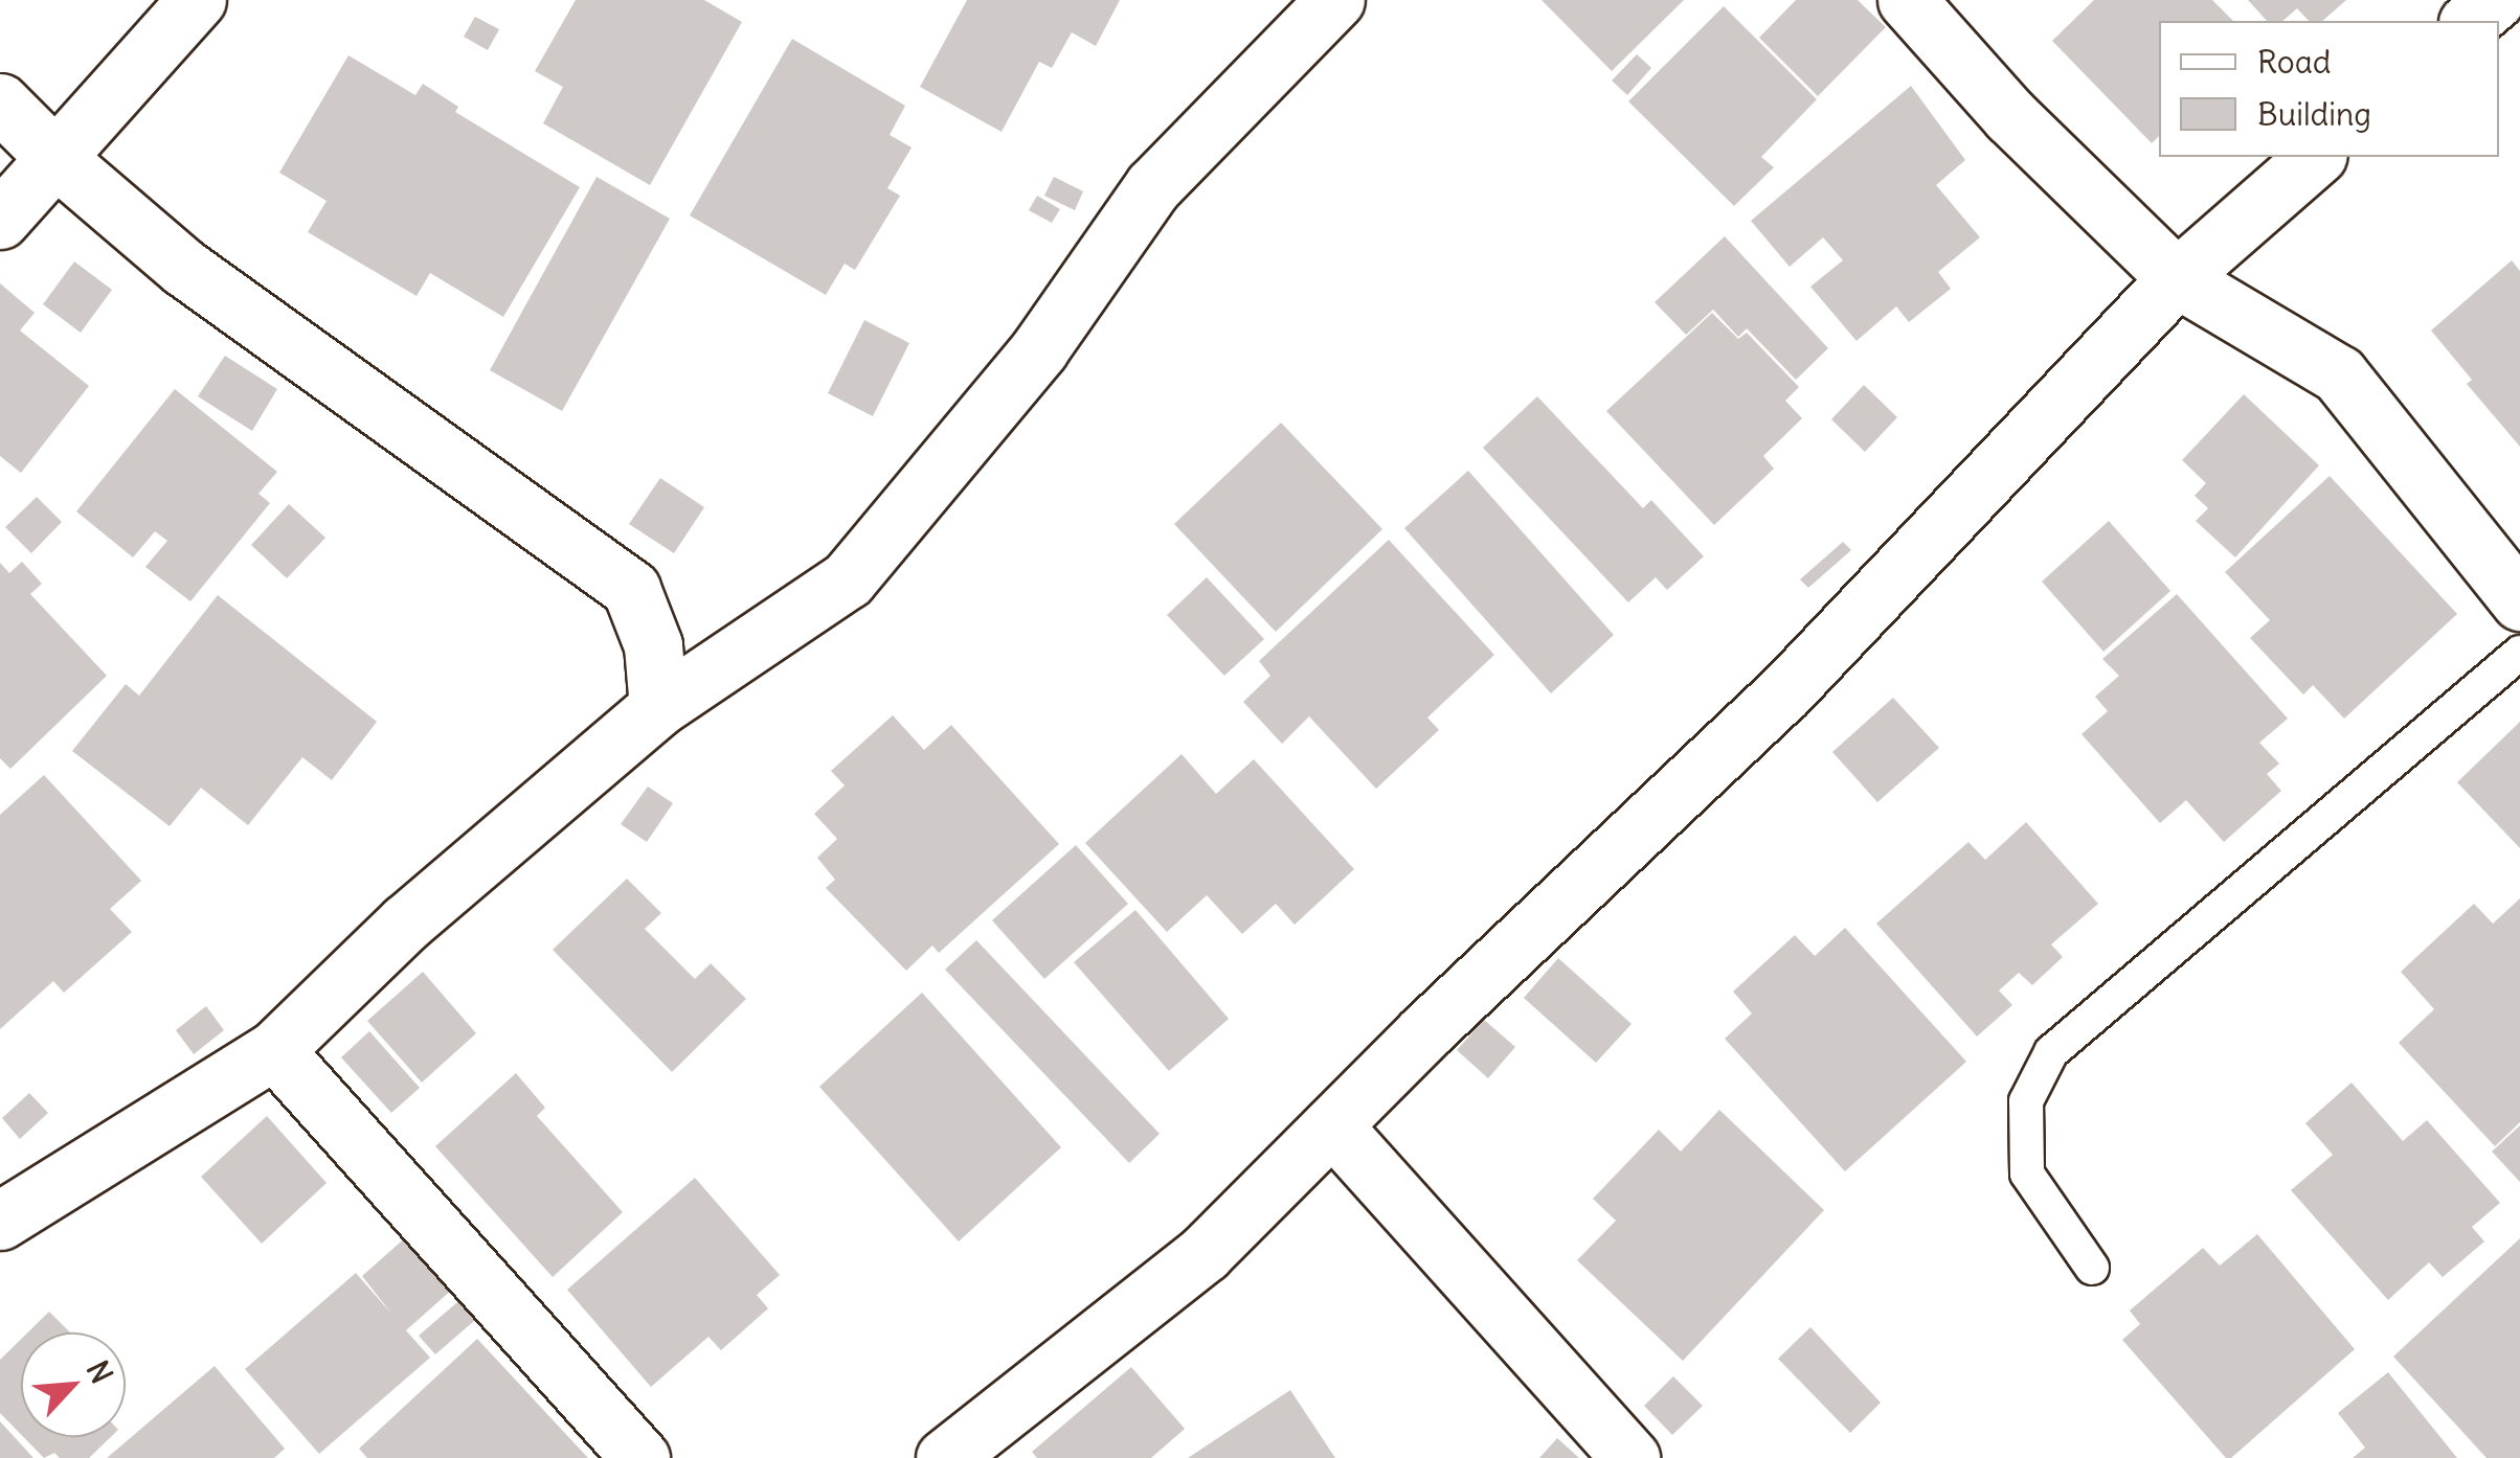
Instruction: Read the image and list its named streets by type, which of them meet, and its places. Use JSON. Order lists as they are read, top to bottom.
{
  "legend": ["Road", "Building"],
  "north": "top right"
}
